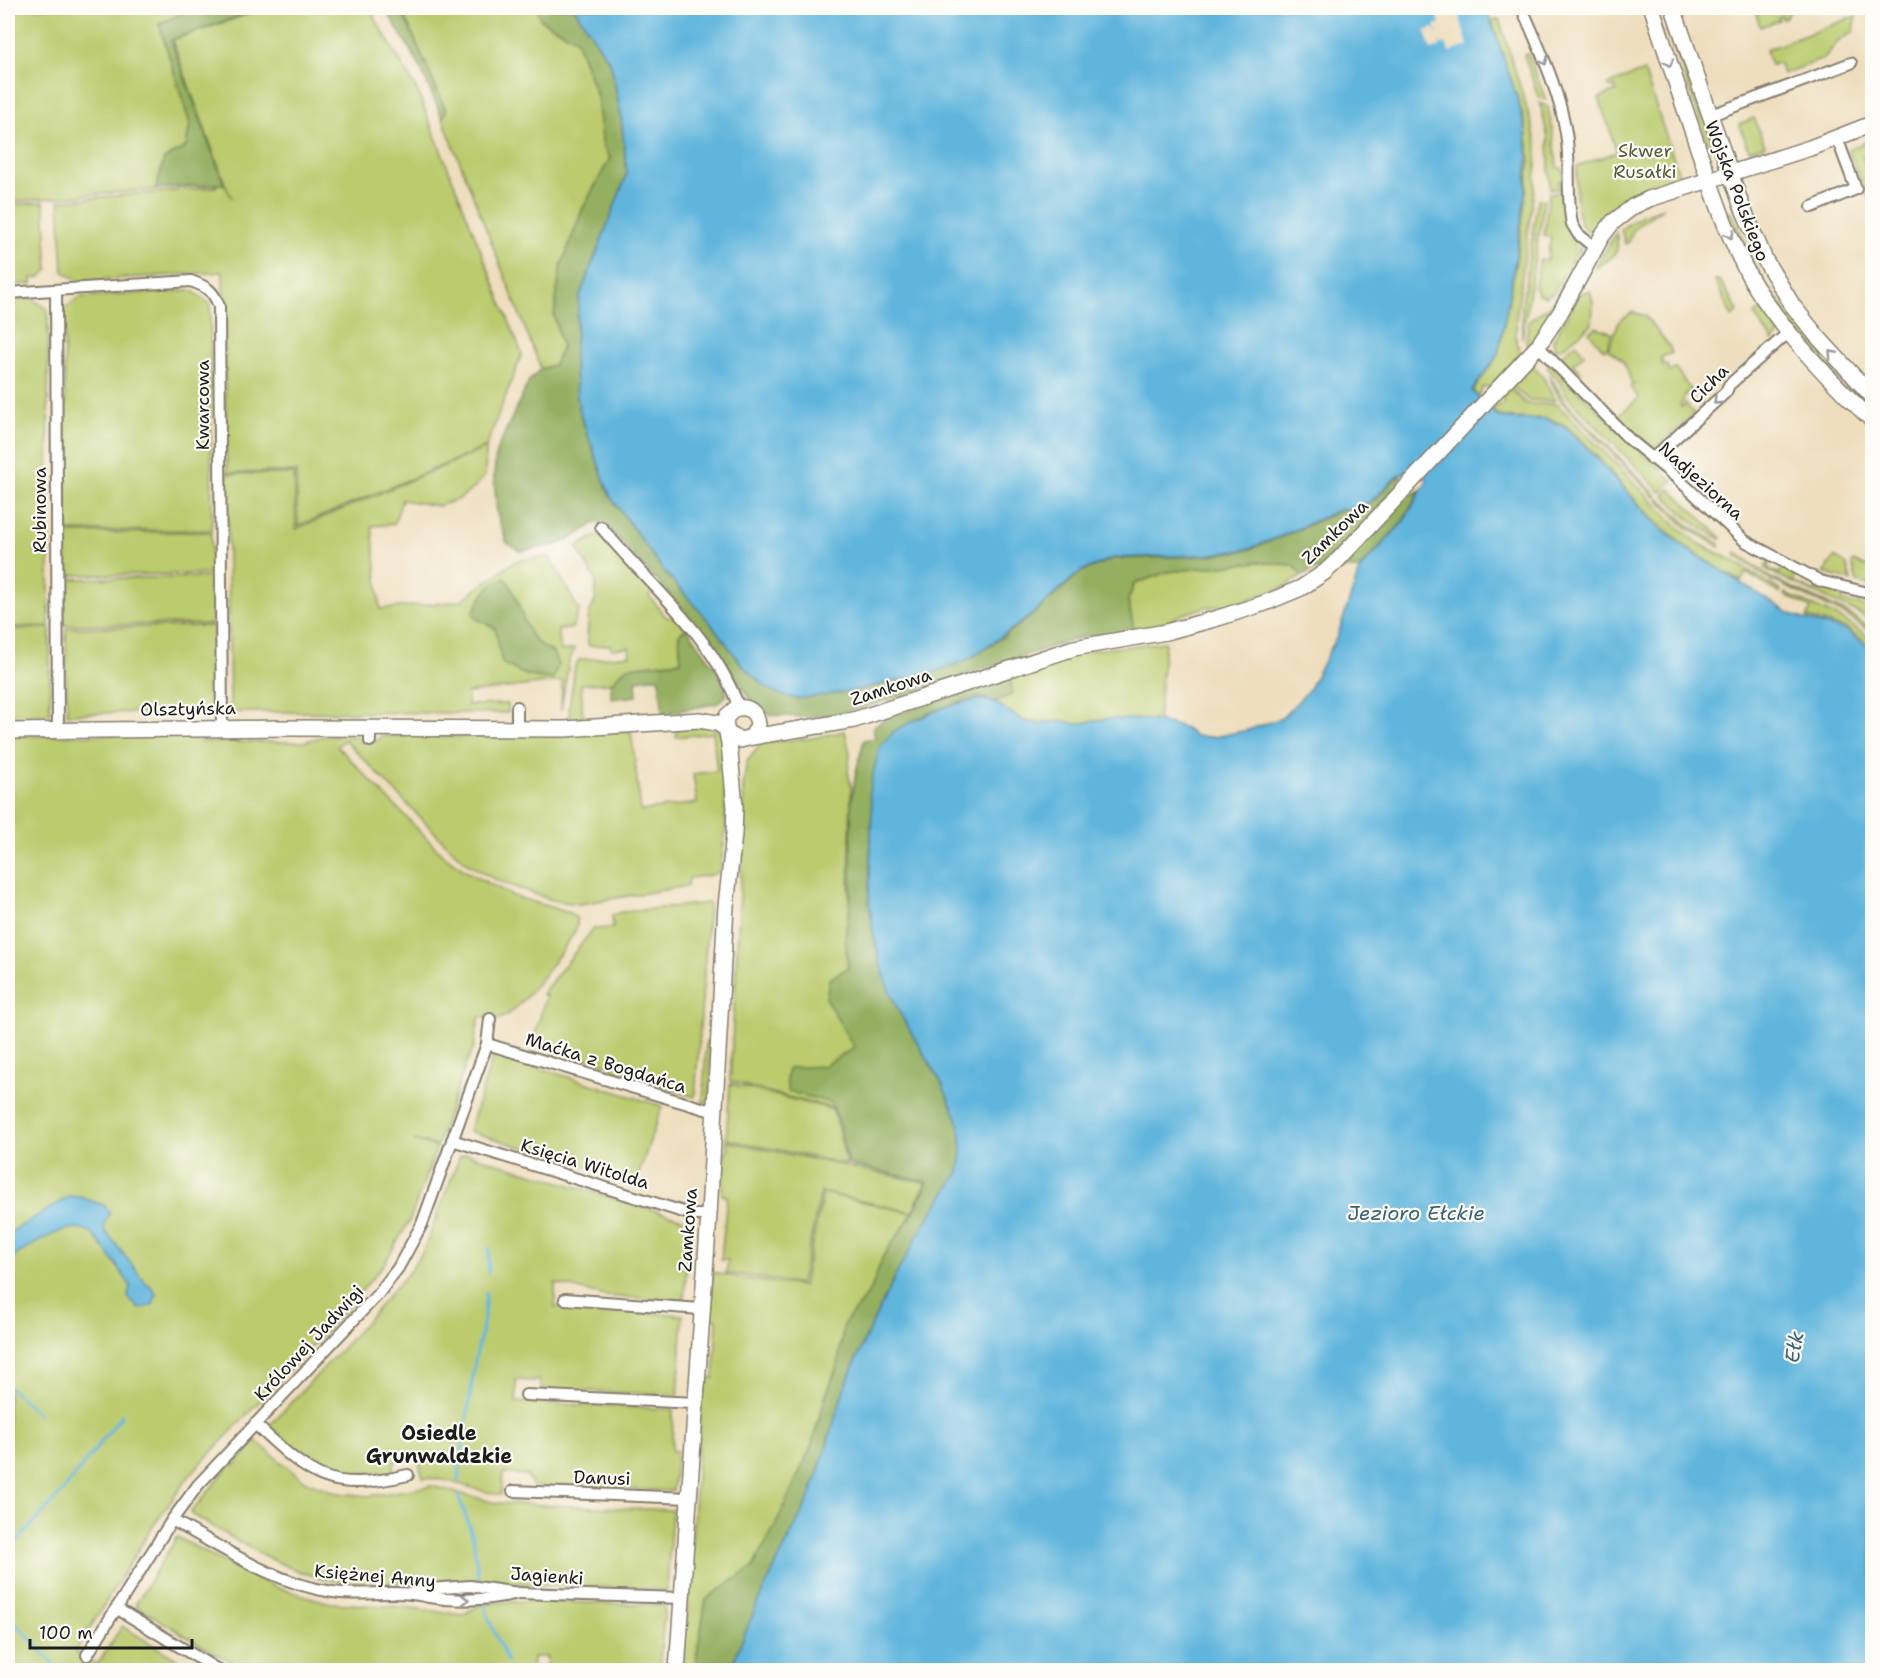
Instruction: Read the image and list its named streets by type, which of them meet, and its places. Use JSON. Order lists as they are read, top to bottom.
{
  "streets": {
    "street": [
      "Wojska Polskiego",
      "Cicha",
      "Kwarcowa",
      "Nadjeziorna",
      "Rubinowa",
      "Zamkowa",
      "Olsztyńska",
      "Maćka z Bogdańca",
      "Księcia Witolda",
      "Królowej Jadwigi",
      "Danusi",
      "Księżnej Anny",
      "Jagienki"
    ]
  },
  "crossings": [
    ["Wojska Polskiego", "Cicha"],
    ["Wojska Polskiego", "Zamkowa"],
    ["Cicha", "Nadjeziorna"],
    ["Kwarcowa", "Rubinowa"],
    ["Kwarcowa", "Olsztyńska"],
    ["Nadjeziorna", "Zamkowa"],
    ["Rubinowa", "Olsztyńska"],
    ["Zamkowa", "Maćka z Bogdańca"],
    ["Zamkowa", "Księcia Witolda"],
    ["Zamkowa", "Danusi"],
    ["Zamkowa", "Jagienki"],
    ["Maćka z Bogdańca", "Królowej Jadwigi"],
    ["Księcia Witolda", "Królowej Jadwigi"],
    ["Królowej Jadwigi", "Księżnej Anny"],
    ["Księżnej Anny", "Jagienki"]
  ],
  "one_way": ["Cicha"],
  "districts": ["Osiedle Grunwaldzkie"],
  "water": ["Jezioro Ełckie", "Ełk"],
  "parks": ["Skwer Rusałki"],
  "scale_bar": "100 m"
}
